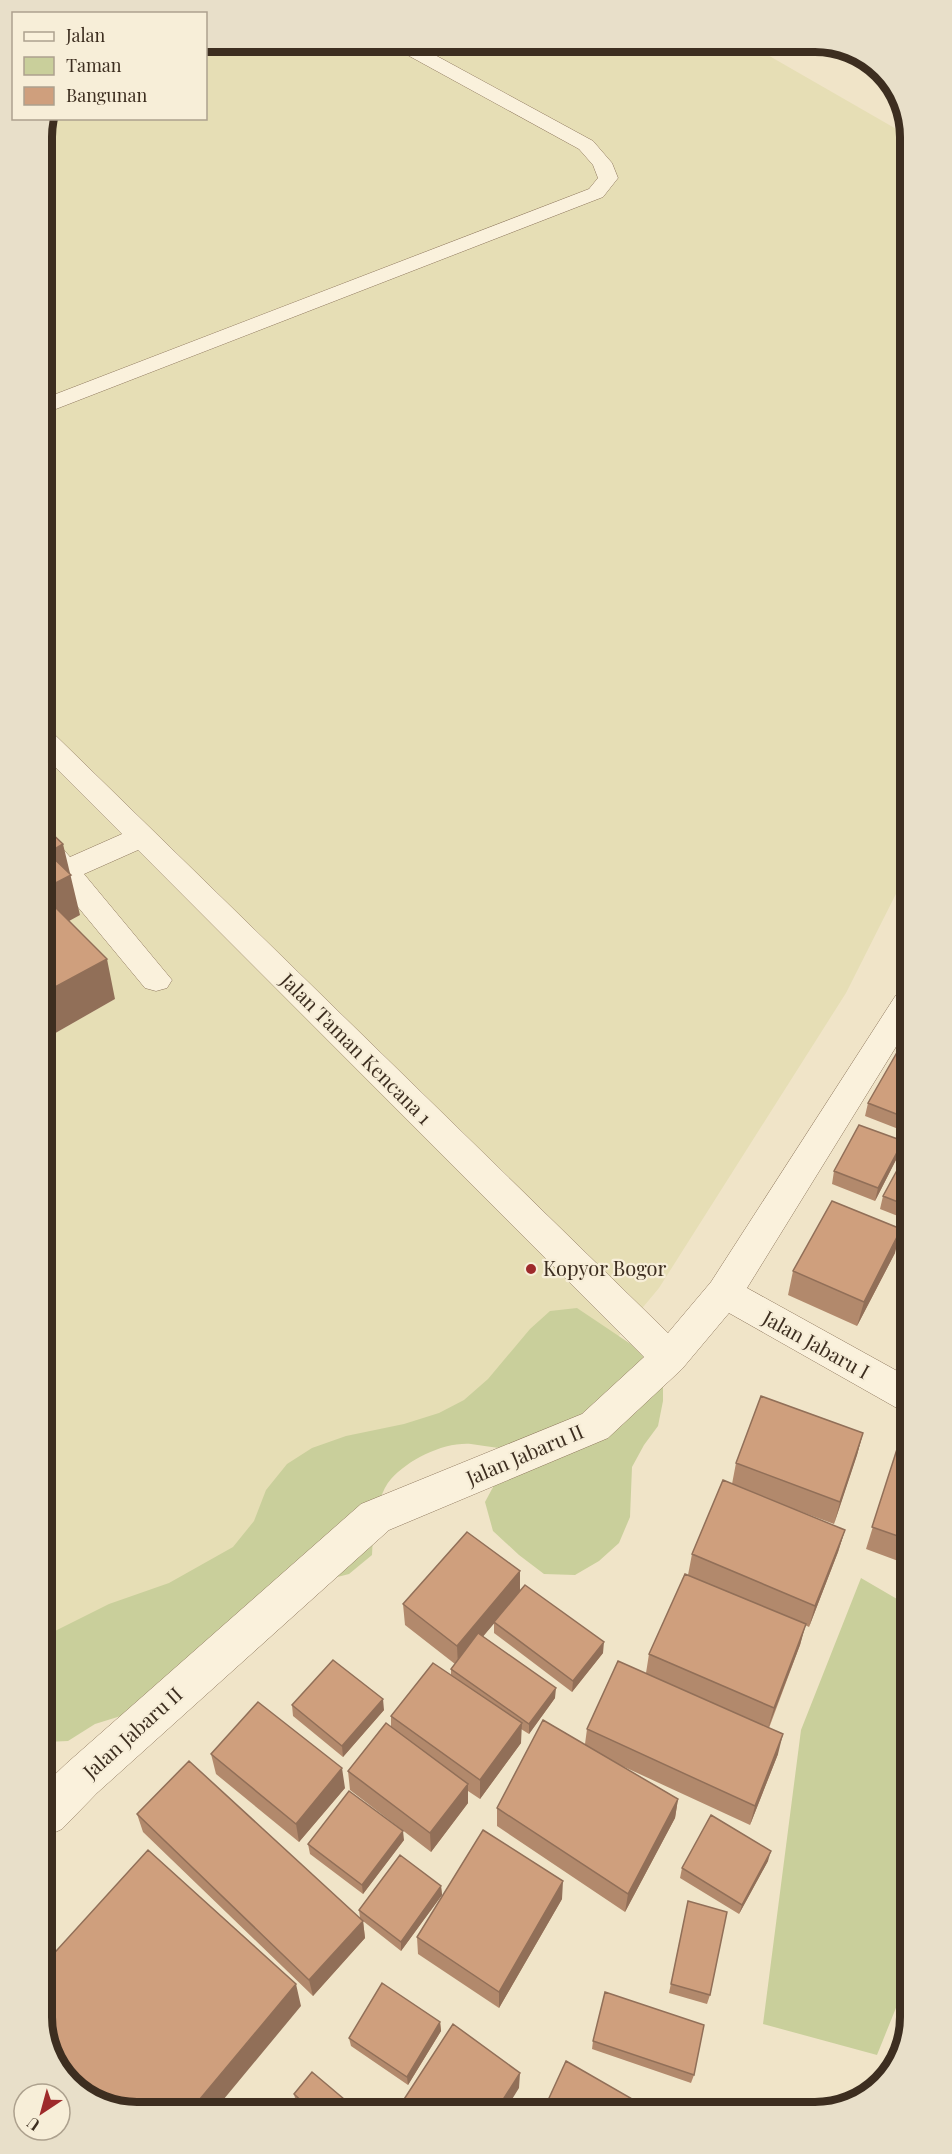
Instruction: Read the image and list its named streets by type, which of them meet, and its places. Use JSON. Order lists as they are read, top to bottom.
{
  "streets": {
    "street": ["Jalan Taman Kencana 1", "Jalan Jabaru I", "Jalan Jabaru II"]
  },
  "crossings": [
    ["Jalan Taman Kencana 1", "Jalan Jabaru II"],
    ["Jalan Jabaru I", "Jalan Jabaru II"]
  ],
  "places": ["Kopyor Bogor"],
  "legend": ["Jalan", "Taman", "Bangunan"],
  "north": "bottom left"
}
